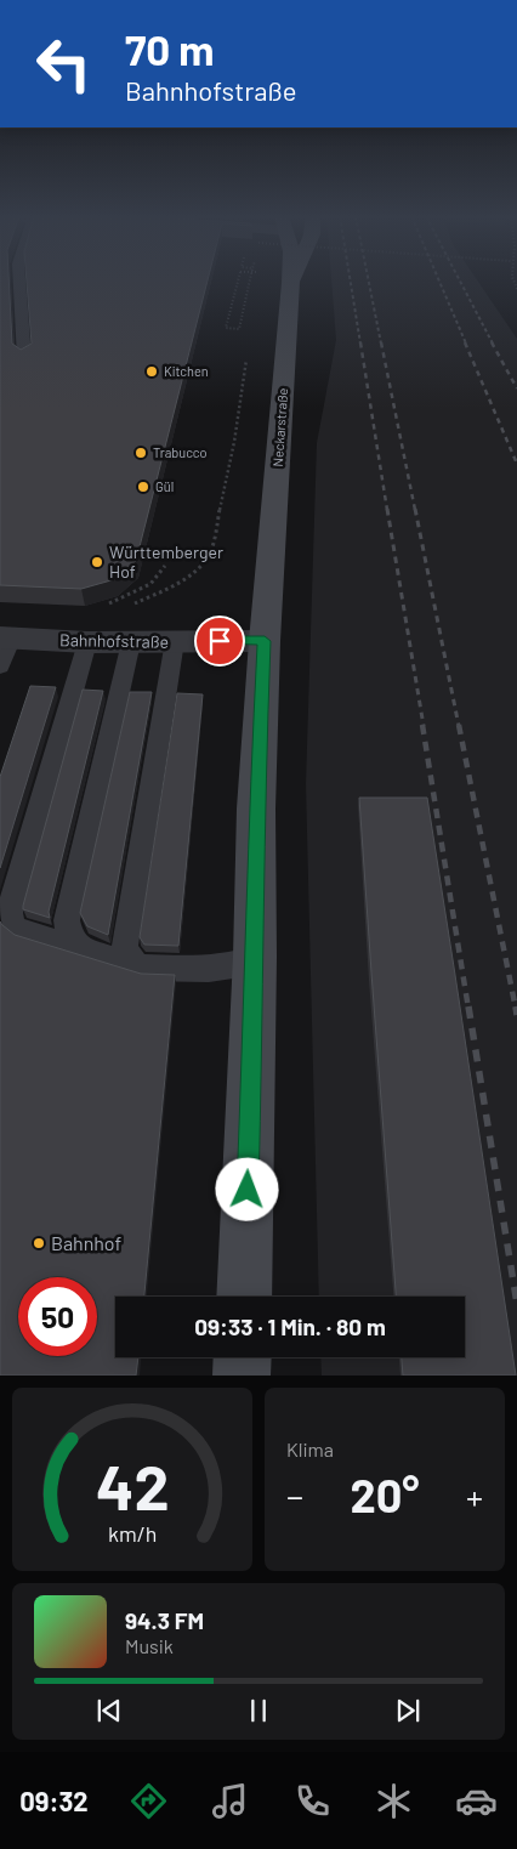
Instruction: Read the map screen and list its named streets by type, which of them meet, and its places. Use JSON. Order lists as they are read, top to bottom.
{
  "streets": {
    "main road": ["Neckarstraße"],
    "street": ["Bahnhofstraße"]
  },
  "crossings": [
    ["Neckarstraße", "Bahnhofstraße"]
  ],
  "places": [
    "Kitchen",
    "Trabucco",
    "Gül",
    "Württemberger Hof",
    "Bahnhof"
  ],
  "page": {
    "turn": ["70 m", "Bahnhofstraße"],
    "limit": "50",
    "trip": "09:33 · 1 Min. · 80 m",
    "tile": "Klima",
    "heat": ["−", "20°", "+"],
    "song": ["94.3 FM", "Musik"],
    "tabs": "09:32",
    "gauge": ["42", "km/h"]
  }
}
